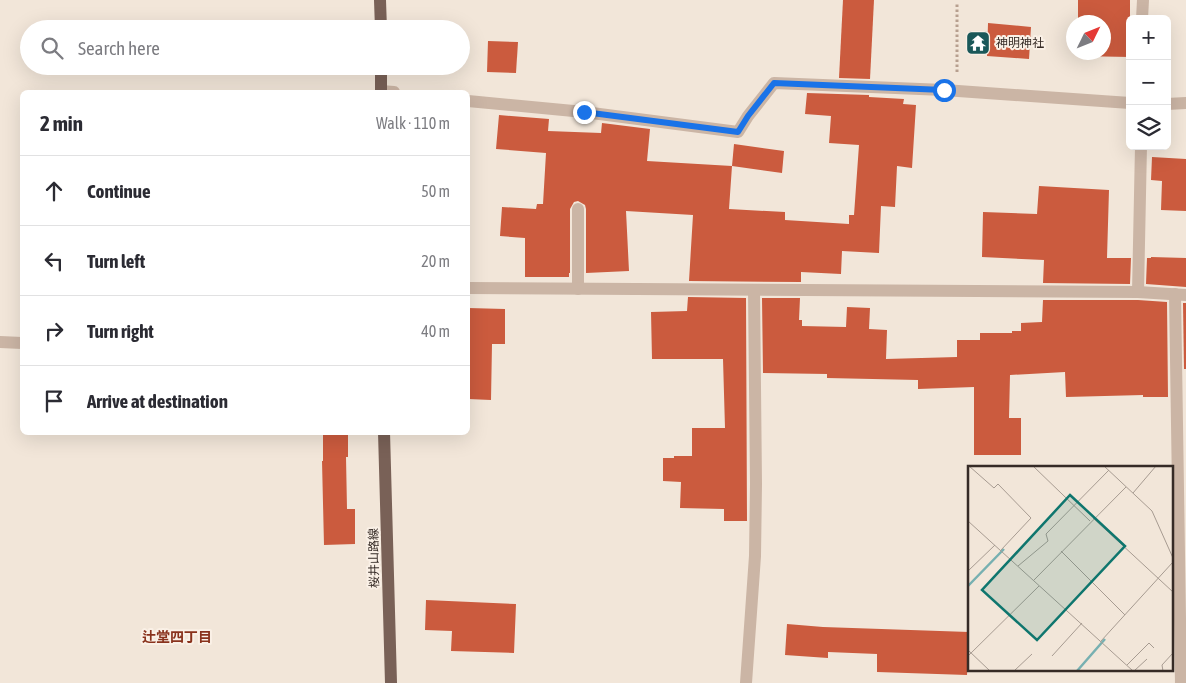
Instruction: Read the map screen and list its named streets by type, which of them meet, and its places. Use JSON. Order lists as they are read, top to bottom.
{
  "streets": {
    "main road": ["桜井山路線"]
  },
  "districts": ["辻堂四丁目"],
  "places": {
    "temple": ["神明神社"]
  },
  "north": "top right",
  "page": {
    "map_buttons": ["+", "−"],
    "search": "Search here",
    "heading": ["2 min", "Walk · 110 m"],
    "list": [
      ["Continue", "50 m"],
      ["Turn left", "20 m"],
      ["Turn right", "40 m"],
      "Arrive at destination"
    ]
  }
}
